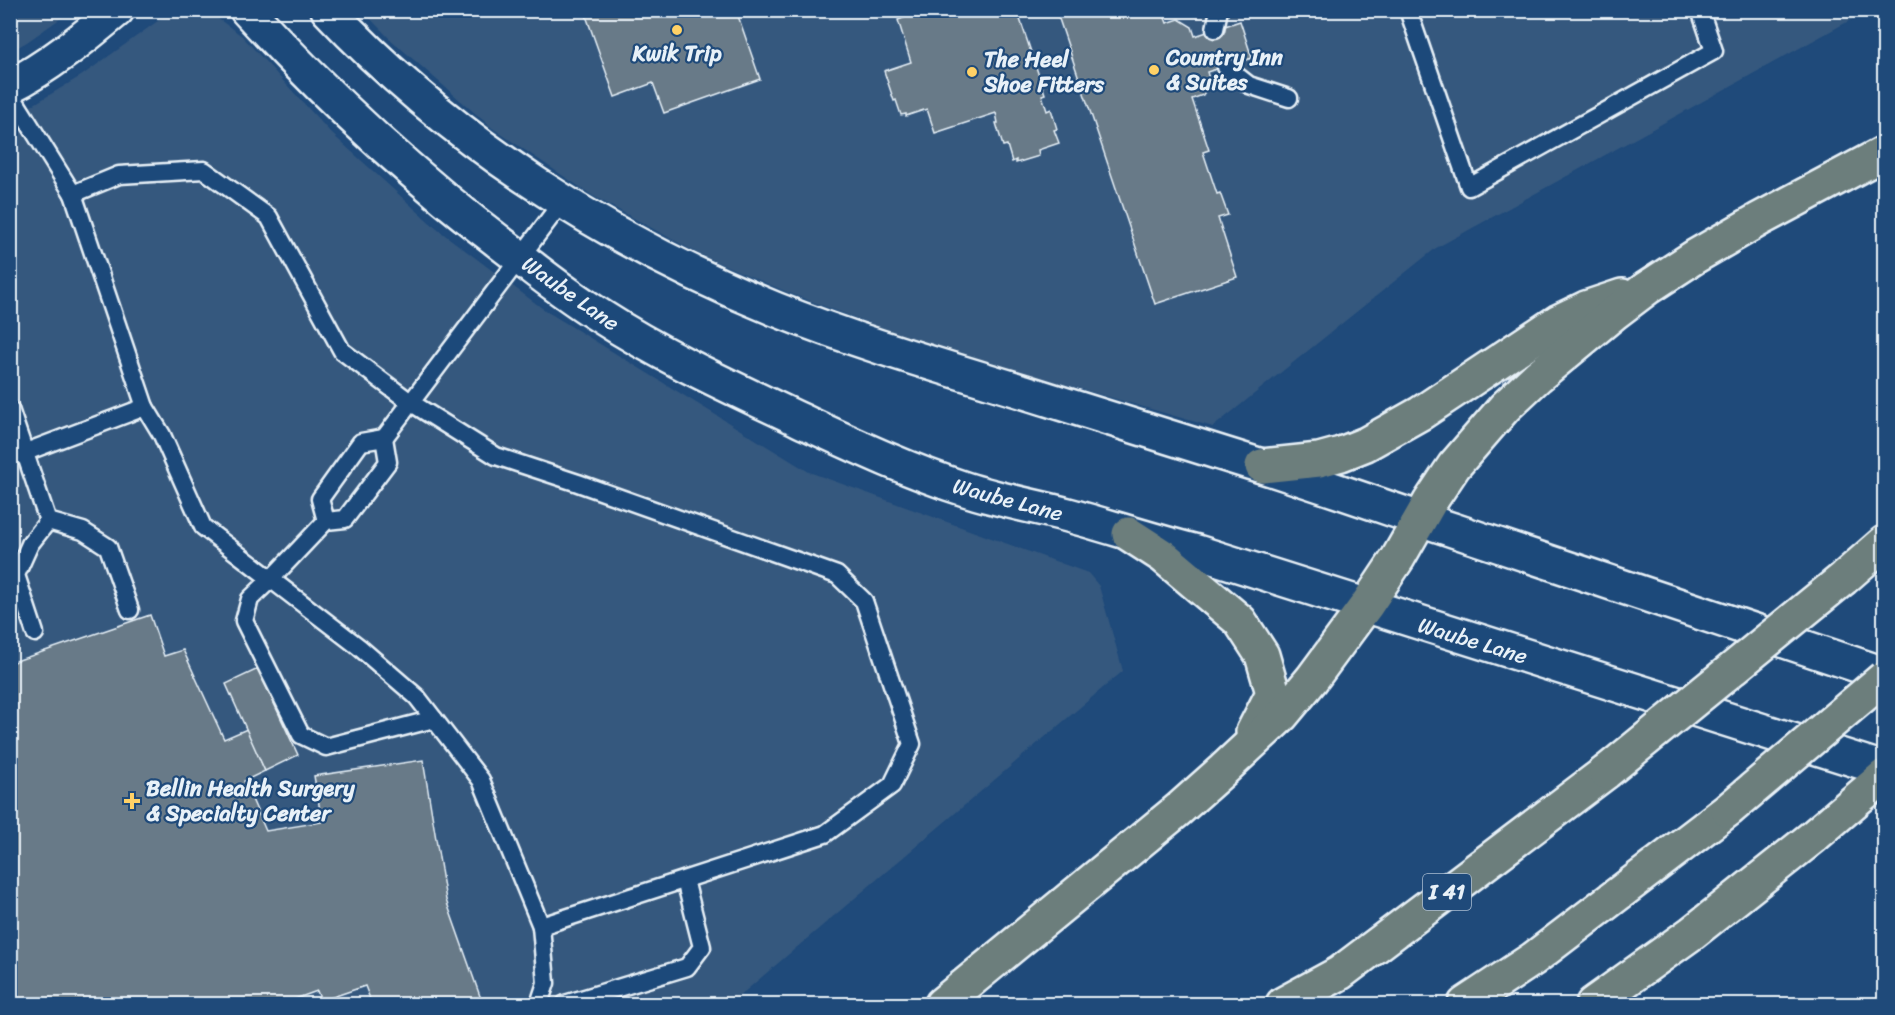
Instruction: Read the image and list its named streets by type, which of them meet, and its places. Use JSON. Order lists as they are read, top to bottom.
{
  "streets": {
    "highway": ["I 41"],
    "main road": ["Waube Lane"]
  },
  "places": {
    "other": ["Kwik Trip", "Country Inn & Suites", "The Heel Shoe Fitters"],
    "health": ["Bellin Health Surgery & Specialty Center"]
  }
}
